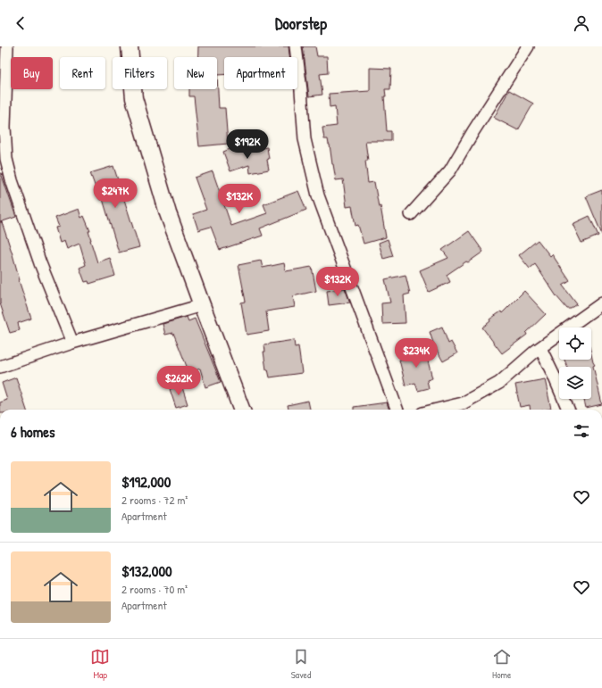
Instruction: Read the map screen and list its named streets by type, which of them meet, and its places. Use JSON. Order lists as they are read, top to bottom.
{
  "page": {
    "header": "Doorstep",
    "chip": [
      "Buy",
      "Rent",
      "Filters",
      "New",
      "Apartment"
    ],
    "price": [
      "$192K",
      "$247K",
      "$132K",
      "$132K",
      "$234K",
      "$262K"
    ],
    "heading": "6 homes",
    "list": [
      {
        "name": "$192,000",
        "note": "2 rooms · 72 m² · Apartment"
      },
      {
        "name": "$132,000",
        "note": "2 rooms · 70 m² · Apartment"
      }
    ],
    "tabs": ["Map", "Saved", "Home"]
  }
}
